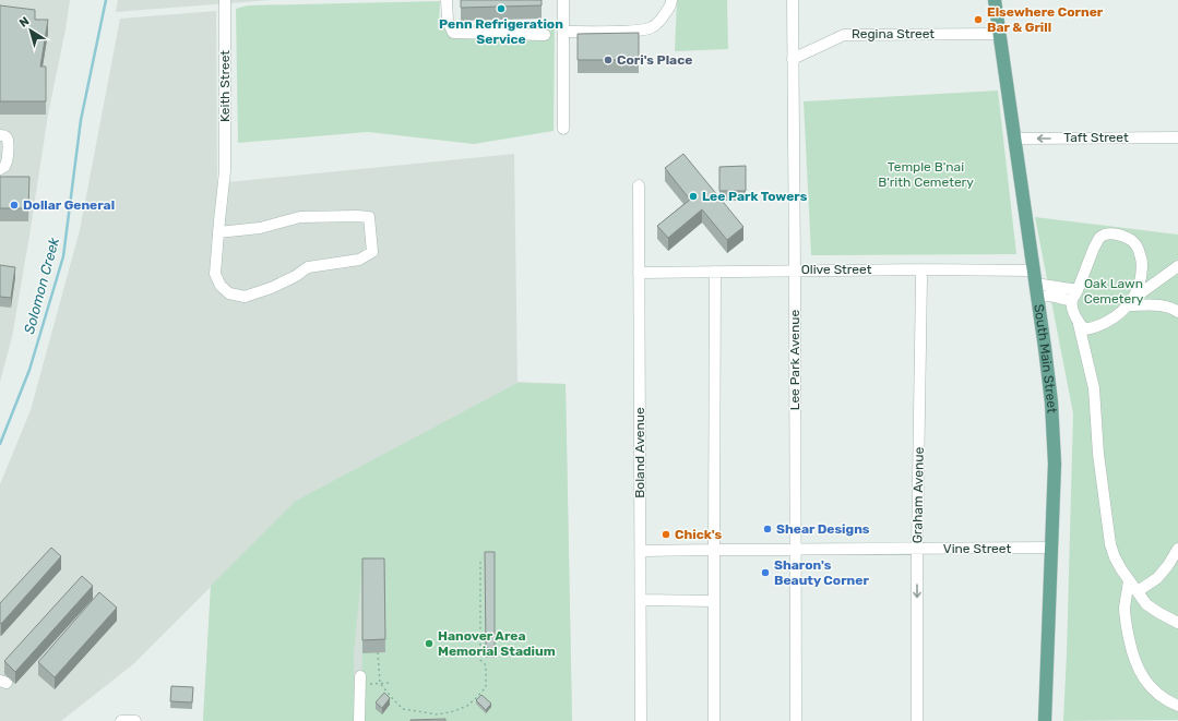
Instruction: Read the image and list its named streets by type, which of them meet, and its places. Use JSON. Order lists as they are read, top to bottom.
{
  "streets": {
    "main road": ["South Main Street"],
    "street": [
      "Regina Street",
      "Keith Street",
      "Taft Street",
      "Olive Street",
      "Lee Park Avenue",
      "Boland Avenue",
      "Graham Avenue",
      "Vine Street"
    ]
  },
  "crossings": [
    ["Regina Street", "South Main Street"],
    ["Regina Street", "Lee Park Avenue"],
    ["Taft Street", "South Main Street"],
    ["Olive Street", "South Main Street"],
    ["Olive Street", "Lee Park Avenue"],
    ["Olive Street", "Boland Avenue"],
    ["Olive Street", "Graham Avenue"],
    ["South Main Street", "Vine Street"],
    ["Lee Park Avenue", "Vine Street"],
    ["Boland Avenue", "Vine Street"],
    ["Graham Avenue", "Vine Street"]
  ],
  "one_way": ["Taft Street", "Graham Avenue"],
  "water": ["Solomon Creek"],
  "parks": ["Temple B'nai B'rith Cemetery", "Oak Lawn Cemetery"],
  "places": [
    "Penn Refrigeration Service",
    "Elsewhere Corner Bar & Grill",
    "Cori's Place",
    "Lee Park Towers",
    "Dollar General",
    "Shear Designs",
    "Chick's",
    "Sharon's Beauty Corner",
    "Hanover Area Memorial Stadium"
  ],
  "north": "top left"
}
